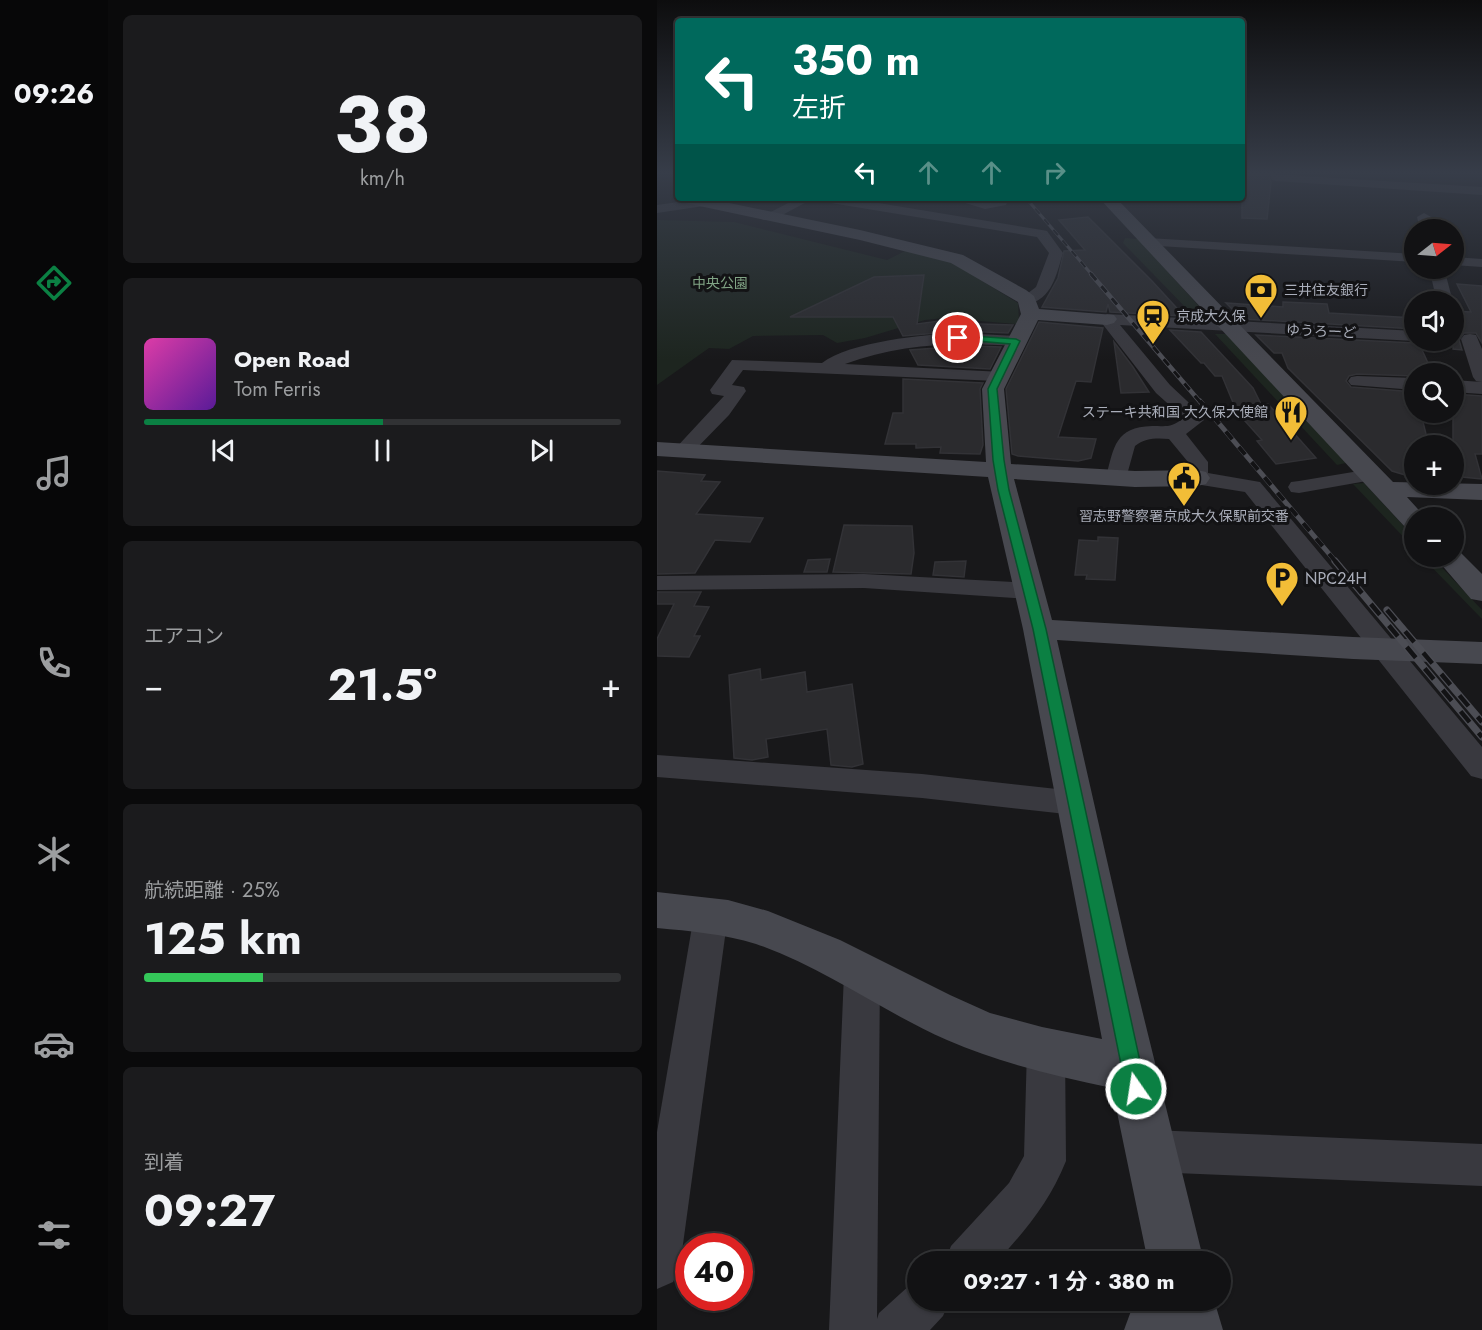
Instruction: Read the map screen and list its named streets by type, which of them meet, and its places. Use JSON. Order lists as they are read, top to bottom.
{
  "streets": {
    "street": ["ゆうろーど"]
  },
  "parks": ["中央公園"],
  "places": {
    "bank": ["三井住友銀行"],
    "station": ["京成大久保"],
    "restaurant": ["ステーキ共和国 大久保大使館"],
    "public building": ["習志野警察署京成大久保駅前交番"],
    "parking": ["NPC24H"]
  },
  "north": "right",
  "page": {
    "tabs": "09:26",
    "tile": [
      ["38", "km/h"],
      "エアコン",
      ["航続距離 · 25%", "125 km"],
      ["到着", "09:27"]
    ],
    "turn": ["350 m", "左折"],
    "map_buttons": ["+", "−"],
    "song": ["Open Road", "Tom Ferris"],
    "heat": ["−", "21.5°", "+"],
    "limit": "40",
    "trip": "09:27 · 1 分 · 380 m"
  }
}
